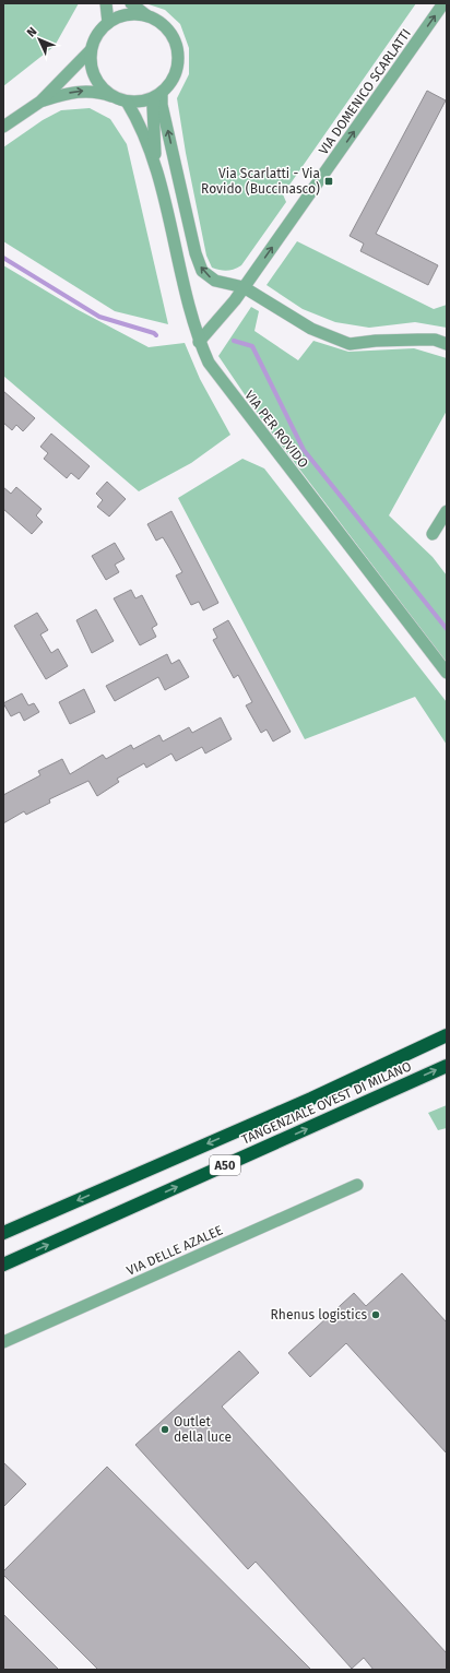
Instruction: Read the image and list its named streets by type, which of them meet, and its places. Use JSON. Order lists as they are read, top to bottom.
{
  "streets": {
    "highway": ["TANGENZIALE OVEST DI MILANO", "A50"],
    "street": ["VIA DOMENICO SCARLATTI", "VIA PER ROVIDO", "VIA DELLE AZALEE"]
  },
  "crossings": [
    ["VIA DOMENICO SCARLATTI", "VIA PER ROVIDO"]
  ],
  "one_way": ["VIA DOMENICO SCARLATTI"],
  "places": {
    "transit": ["Via Scarlatti - Via Rovido (Buccinasco)"],
    "other": ["Rhenus logistics", "Outlet della luce"]
  },
  "north": "top left"
}
